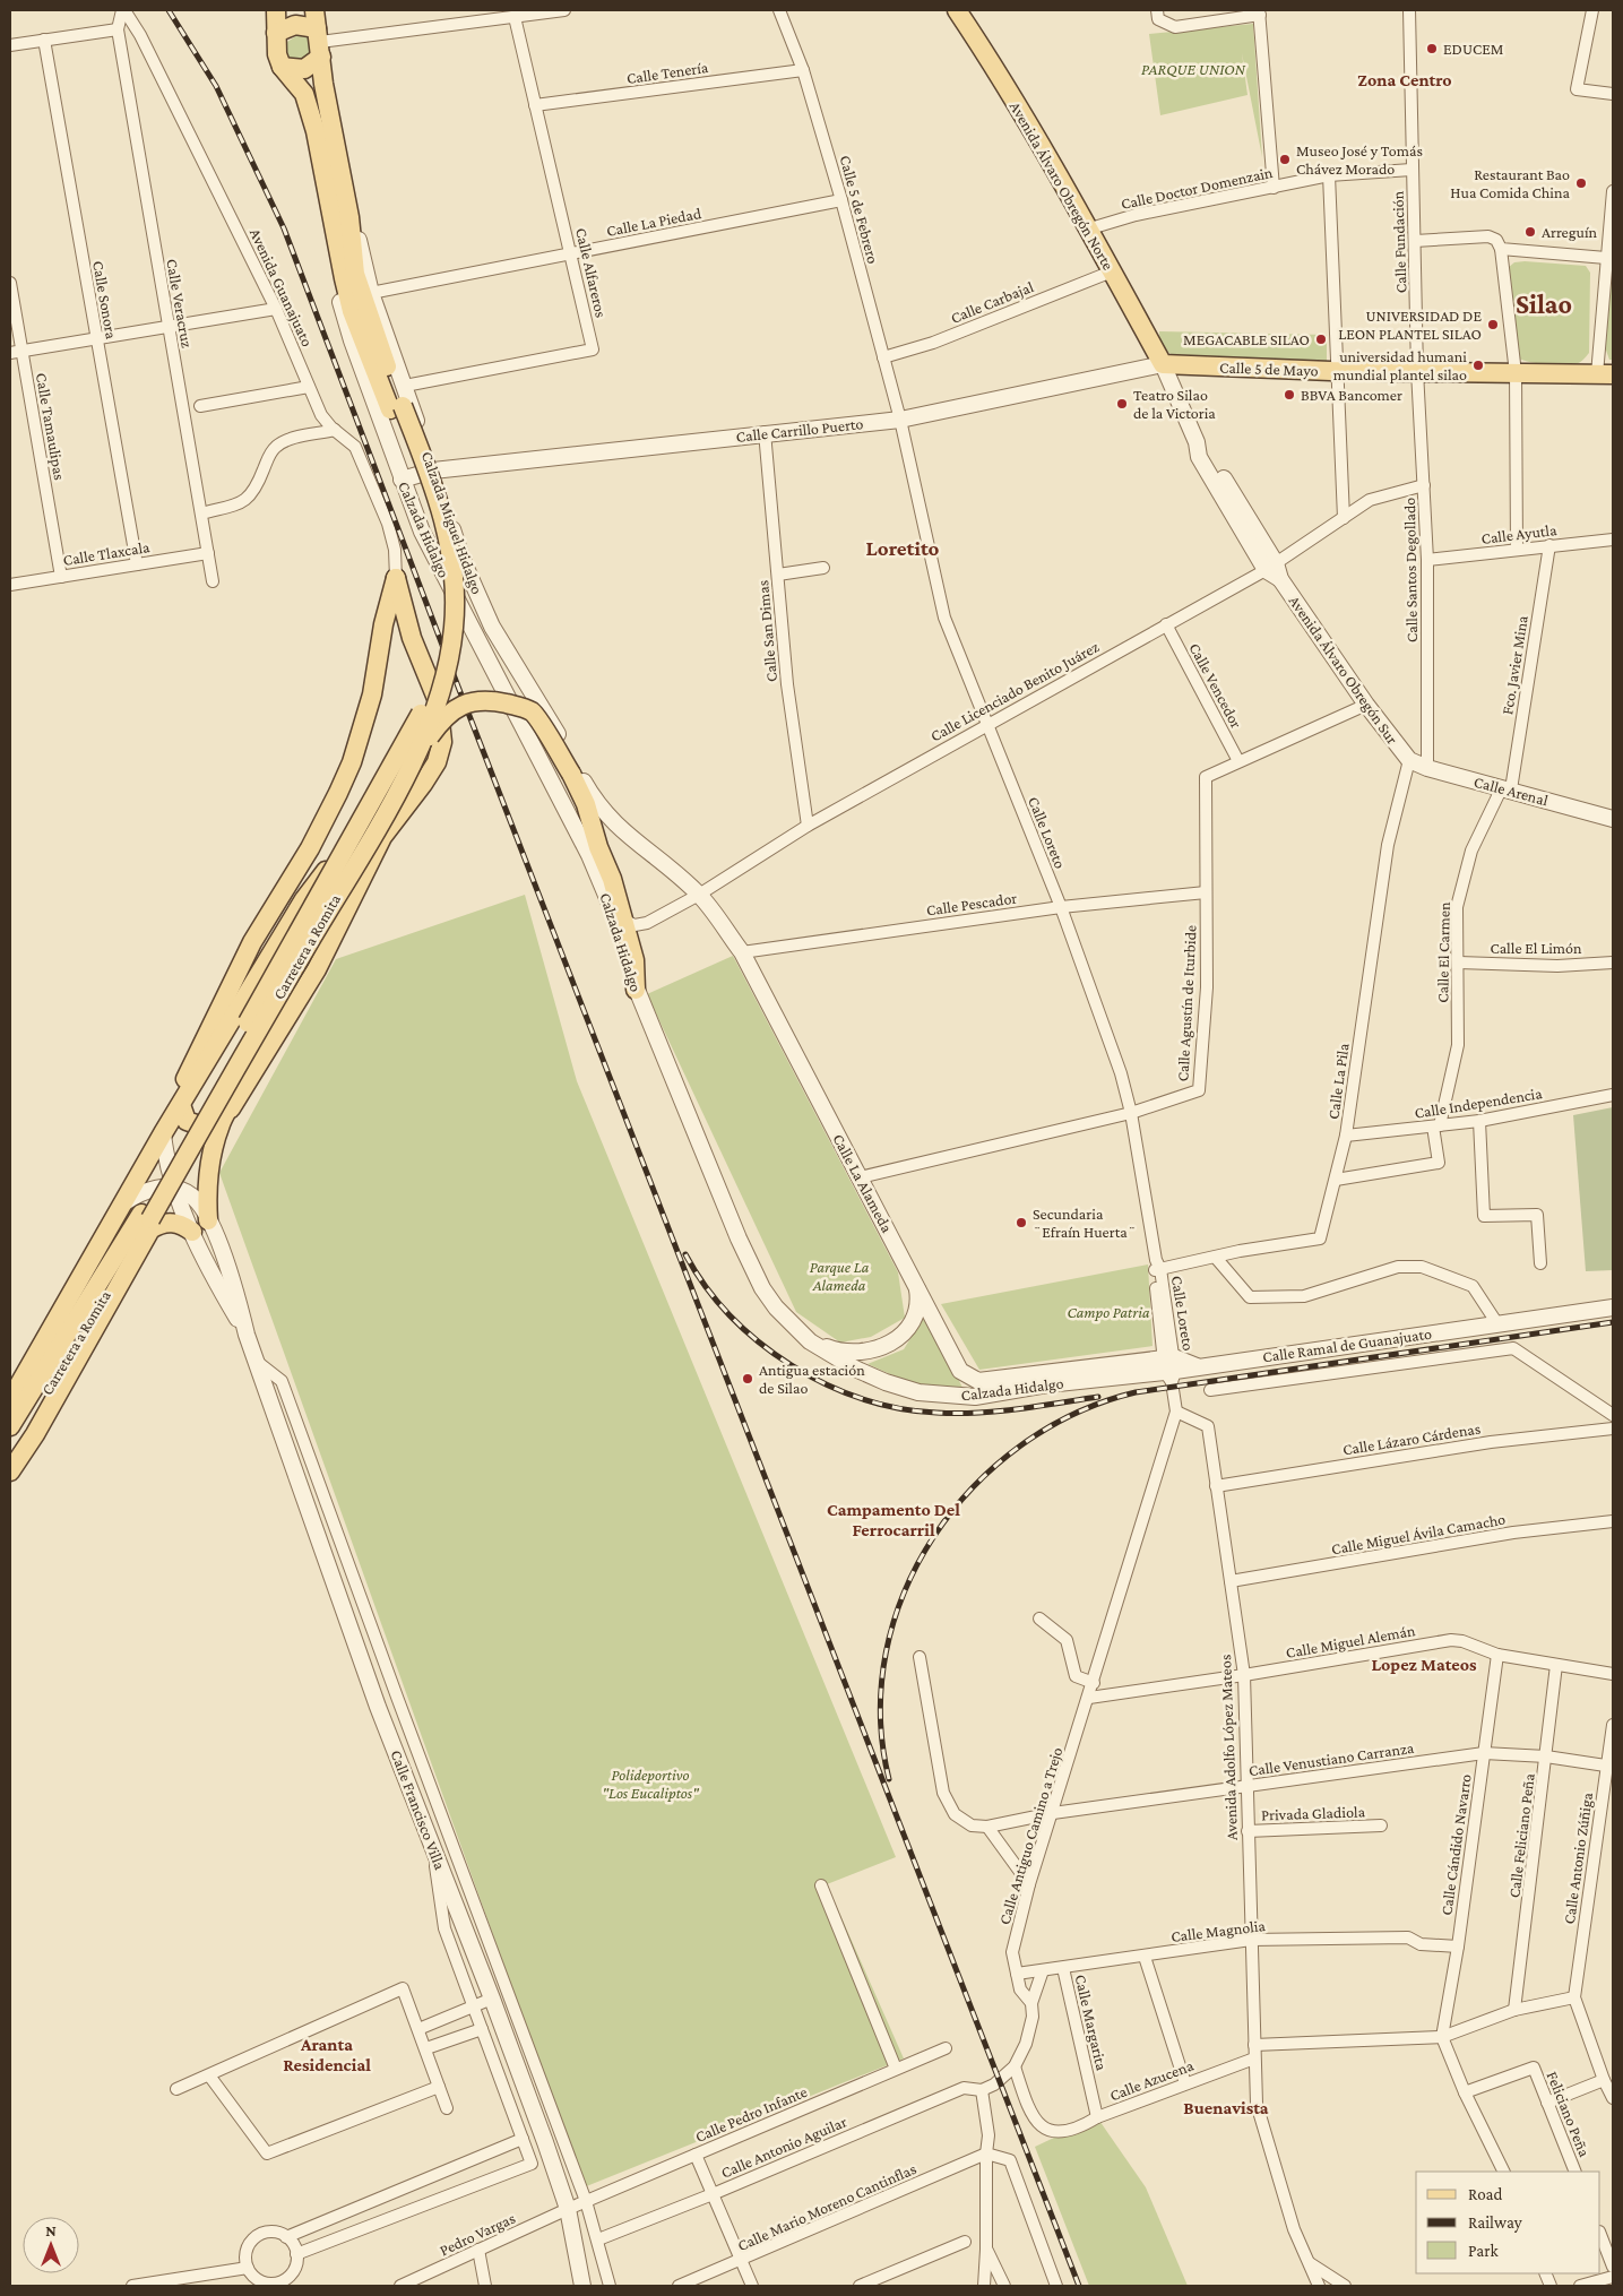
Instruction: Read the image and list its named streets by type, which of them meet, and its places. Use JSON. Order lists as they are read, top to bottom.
{
  "streets": {
    "main road": [
      "Avenida Álvaro Obregón Norte",
      "Calle 5 de Mayo",
      "Calzada Miguel Hidalgo",
      "Carretera a Romita"
    ],
    "street": [
      "Calle Tenería",
      "Calle Doctor Domenzain",
      "Calle 5 de Febrero",
      "Calle La Piedad",
      "Calle Fundación",
      "Calle Alfareros",
      "Avenida Guanajuato",
      "Calle Sonora",
      "Calle Carbajal",
      "Calle Veracruz",
      "Calle Tamaulipas",
      "Calle Carrillo Puerto",
      "Calzada Hidalgo",
      "Calle Ayutla",
      "Calle Tlaxcala",
      "Calle Santos Degollado",
      "Calle San Dimas",
      "Fco. Javier Mina",
      "Avenida Álvaro Obregón Sur",
      "Calle Vencedor",
      "Calle Licenciado Benito Juárez",
      "Calle Arenal",
      "Calle Loreto",
      "Calle Pescador",
      "Calle El Limón",
      "Calle El Carmen",
      "Calle Agustín de Iturbide",
      "Calle La Pila",
      "Calle Independencia",
      "Calle La Alameda",
      "Calle Ramal de Guanajuato",
      "Calle Lázaro Cárdenas",
      "Calle Miguel Ávila Camacho",
      "Calle Miguel Alemán",
      "Avenida Adolfo López Mateos",
      "Calle Venustiano Carranza",
      "Calle Francisco Villa",
      "Privada Gladiola",
      "Calle Antiguo Camino a Trejo",
      "Calle Feliciano Peña",
      "Calle Cándido Navarro",
      "Calle Antonio Zúñiga",
      "Calle Magnolia",
      "Calle Margarita",
      "Calle Azucena",
      "Calle Pedro Infante",
      "Feliciano Peña",
      "Calle Antonio Aguilar",
      "Calle Mario Moreno Cantinflas",
      "Pedro Vargas"
    ]
  },
  "crossings": [
    ["Calle Tenería", "Calle 5 de Febrero"],
    ["Calle Tenería", "Calle Alfareros"],
    ["Avenida Álvaro Obregón Norte", "Calle Doctor Domenzain"],
    ["Avenida Álvaro Obregón Norte", "Calle Carbajal"],
    ["Avenida Álvaro Obregón Norte", "Calle 5 de Mayo"],
    ["Avenida Álvaro Obregón Norte", "Calle Carrillo Puerto"],
    ["Avenida Álvaro Obregón Norte", "Avenida Álvaro Obregón Sur"],
    ["Calle Doctor Domenzain", "Calle Fundación"],
    ["Calle 5 de Febrero", "Calle La Piedad"],
    ["Calle 5 de Febrero", "Calle Carbajal"],
    ["Calle 5 de Febrero", "Calle Carrillo Puerto"],
    ["Calle 5 de Febrero", "Calle Loreto"],
    ["Calle La Piedad", "Calle Alfareros"],
    ["Calle La Piedad", "Calzada Miguel Hidalgo"],
    ["Calle Fundación", "Calle 5 de Mayo"],
    ["Calle Fundación", "Calle Santos Degollado"],
    ["Calle Alfareros", "Calzada Miguel Hidalgo"],
    ["Calle Sonora", "Calle Tlaxcala"],
    ["Calle Veracruz", "Calle Tlaxcala"],
    ["Calle 5 de Mayo", "Calle Carrillo Puerto"],
    ["Calle 5 de Mayo", "Calle Santos Degollado"],
    ["Calle 5 de Mayo", "Avenida Álvaro Obregón Sur"],
    ["Calle Tamaulipas", "Calle Tlaxcala"],
    ["Calle Carrillo Puerto", "Calzada Miguel Hidalgo"],
    ["Calle Carrillo Puerto", "Calzada Hidalgo"],
    ["Calle Carrillo Puerto", "Calle San Dimas"],
    ["Calle Carrillo Puerto", "Avenida Álvaro Obregón Sur"],
    ["Calle Carrillo Puerto", "Calle Loreto"],
    ["Calzada Miguel Hidalgo", "Carretera a Romita"],
    ["Calzada Miguel Hidalgo", "Calle La Alameda"],
    ["Calzada Hidalgo", "Calle Loreto"],
    ["Calzada Hidalgo", "Calle Ramal de Guanajuato"],
    ["Calzada Hidalgo", "Calle Antiguo Camino a Trejo"],
    ["Calle Ayutla", "Calle Santos Degollado"],
    ["Calle Ayutla", "Fco. Javier Mina"],
    ["Calle Santos Degollado", "Calle Licenciado Benito Juárez"],
    ["Calle Santos Degollado", "Calle Arenal"],
    ["Calle San Dimas", "Calle Licenciado Benito Juárez"],
    ["Fco. Javier Mina", "Calle Arenal"],
    ["Fco. Javier Mina", "Calle El Carmen"],
    ["Avenida Álvaro Obregón Sur", "Calle Licenciado Benito Juárez"],
    ["Avenida Álvaro Obregón Sur", "Calle Arenal"],
    ["Avenida Álvaro Obregón Sur", "Calle Agustín de Iturbide"],
    ["Avenida Álvaro Obregón Sur", "Calle La Pila"],
    ["Calle Vencedor", "Calle Licenciado Benito Juárez"],
    ["Calle Vencedor", "Calle Agustín de Iturbide"],
    ["Calle Licenciado Benito Juárez", "Calle Loreto"],
    ["Calle Licenciado Benito Juárez", "Calle La Alameda"],
    ["Calle Arenal", "Calle El Carmen"],
    ["Calle Arenal", "Calle La Pila"],
    ["Calle Loreto", "Calle Pescador"],
    ["Calle Loreto", "Calle Agustín de Iturbide"],
    ["Calle Loreto", "Calle La Pila"],
    ["Calle Loreto", "Calle Ramal de Guanajuato"],
    ["Calle Loreto", "Calle Antiguo Camino a Trejo"],
    ["Calle Pescador", "Calle Agustín de Iturbide"],
    ["Calle Pescador", "Calle La Alameda"],
    ["Calle El Limón", "Calle El Carmen"],
    ["Calle El Carmen", "Calle Independencia"],
    ["Calle Agustín de Iturbide", "Calle La Alameda"],
    ["Calle La Pila", "Calle Independencia"],
    ["Calle Ramal de Guanajuato", "Calle Antiguo Camino a Trejo"],
    ["Calle Lázaro Cárdenas", "Avenida Adolfo López Mateos"],
    ["Calle Miguel Ávila Camacho", "Avenida Adolfo López Mateos"],
    ["Calle Miguel Alemán", "Avenida Adolfo López Mateos"],
    ["Calle Miguel Alemán", "Calle Antiguo Camino a Trejo"],
    ["Calle Miguel Alemán", "Calle Feliciano Peña"],
    ["Calle Miguel Alemán", "Calle Cándido Navarro"],
    ["Avenida Adolfo López Mateos", "Calle Venustiano Carranza"],
    ["Avenida Adolfo López Mateos", "Privada Gladiola"],
    ["Avenida Adolfo López Mateos", "Calle Antiguo Camino a Trejo"],
    ["Avenida Adolfo López Mateos", "Calle Magnolia"],
    ["Avenida Adolfo López Mateos", "Calle Azucena"],
    ["Calle Venustiano Carranza", "Calle Antiguo Camino a Trejo"],
    ["Calle Venustiano Carranza", "Calle Feliciano Peña"],
    ["Calle Venustiano Carranza", "Calle Cándido Navarro"],
    ["Calle Venustiano Carranza", "Calle Antonio Zúñiga"],
    ["Calle Francisco Villa", "Calle Pedro Infante"],
    ["Calle Francisco Villa", "Pedro Vargas"],
    ["Calle Antiguo Camino a Trejo", "Calle Magnolia"],
    ["Calle Cándido Navarro", "Calle Magnolia"],
    ["Calle Magnolia", "Calle Margarita"],
    ["Calle Margarita", "Calle Azucena"],
    ["Calle Pedro Infante", "Pedro Vargas"]
  ],
  "districts": [
    "Zona Centro",
    "Silao",
    "Loretito",
    "Campamento Del Ferrocarril",
    "Lopez Mateos",
    "Aranta Residencial",
    "Buenavista"
  ],
  "parks": [
    "PARQUE UNION",
    "Parque La Alameda",
    "Campo Patria",
    "Polideportivo \"Los Eucaliptos\""
  ],
  "places": [
    "EDUCEM",
    "Museo José y Tomás Chávez Morado",
    "Restaurant Bao Hua Comida China",
    "Arreguín",
    "UNIVERSIDAD DE LEON PLANTEL SILAO",
    "MEGACABLE SILAO",
    "universidad humani mundial plantel silao",
    "BBVA Bancomer",
    "Teatro Silao de la Victoria",
    "Secundaria ¨Efraín Huerta¨",
    "Antigua estación de Silao"
  ],
  "legend": ["Road", "Railway", "Park"],
  "north": "top"
}
